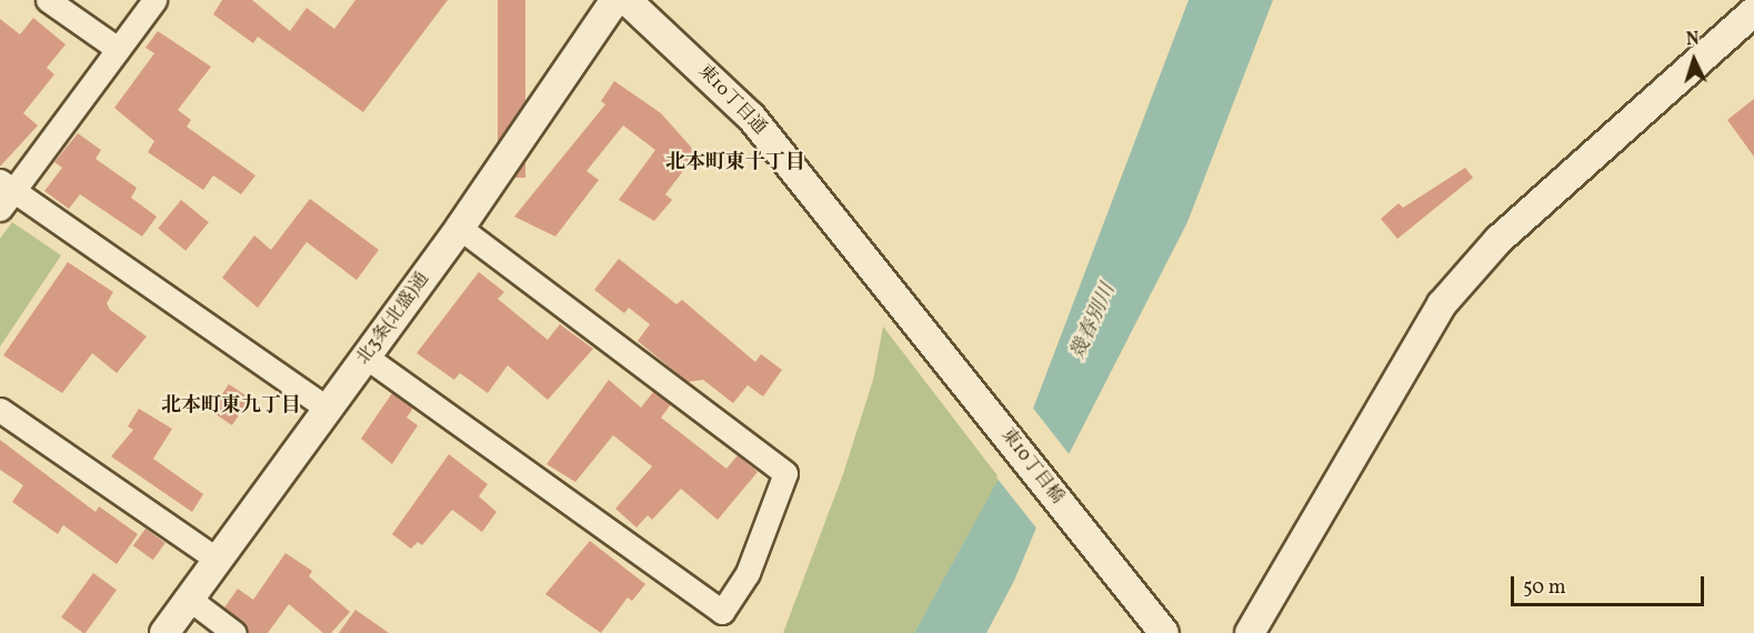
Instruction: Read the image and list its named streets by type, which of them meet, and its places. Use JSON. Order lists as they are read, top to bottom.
{
  "streets": {
    "street": ["東10丁目通", "北3条(北盛)通", "東10丁目橋"]
  },
  "crossings": [
    ["東10丁目通", "東10丁目橋"]
  ],
  "districts": ["北本町東十丁目", "北本町東九丁目"],
  "water": ["幾春別川"],
  "scale_bar": "50 m",
  "north": "top"
}
